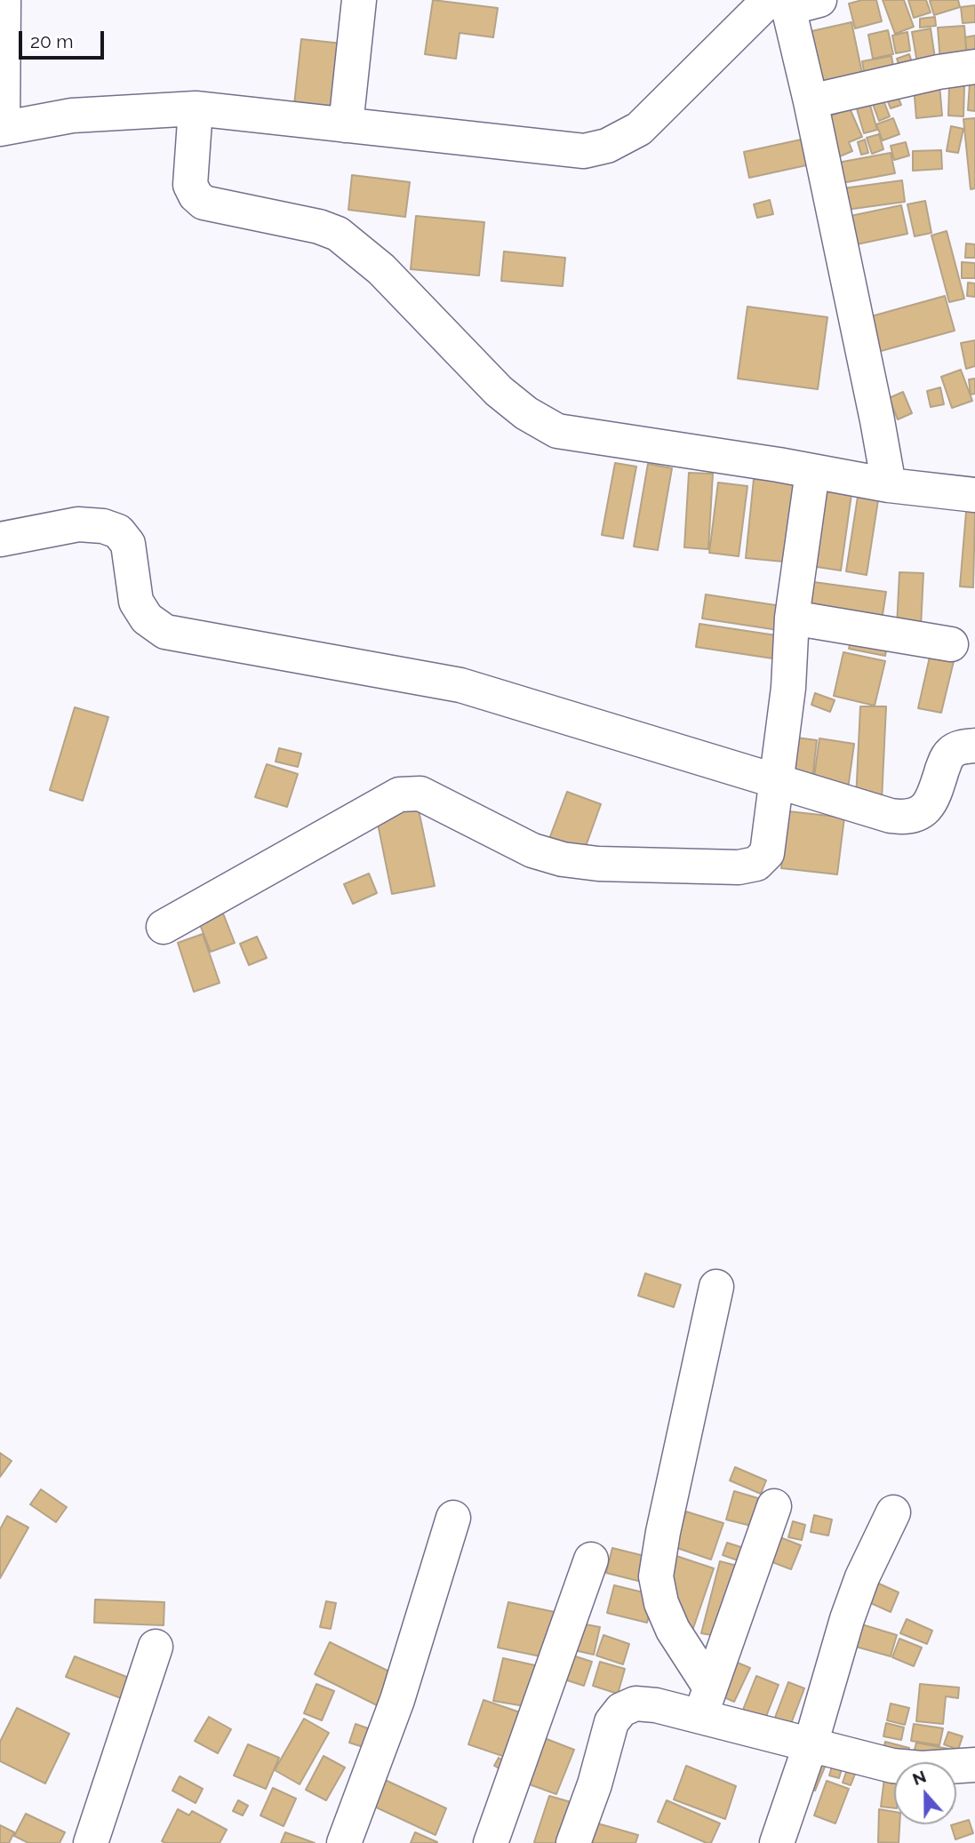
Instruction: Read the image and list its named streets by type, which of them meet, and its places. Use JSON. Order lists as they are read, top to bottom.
{
  "scale_bar": "20 m",
  "north": "top"
}
